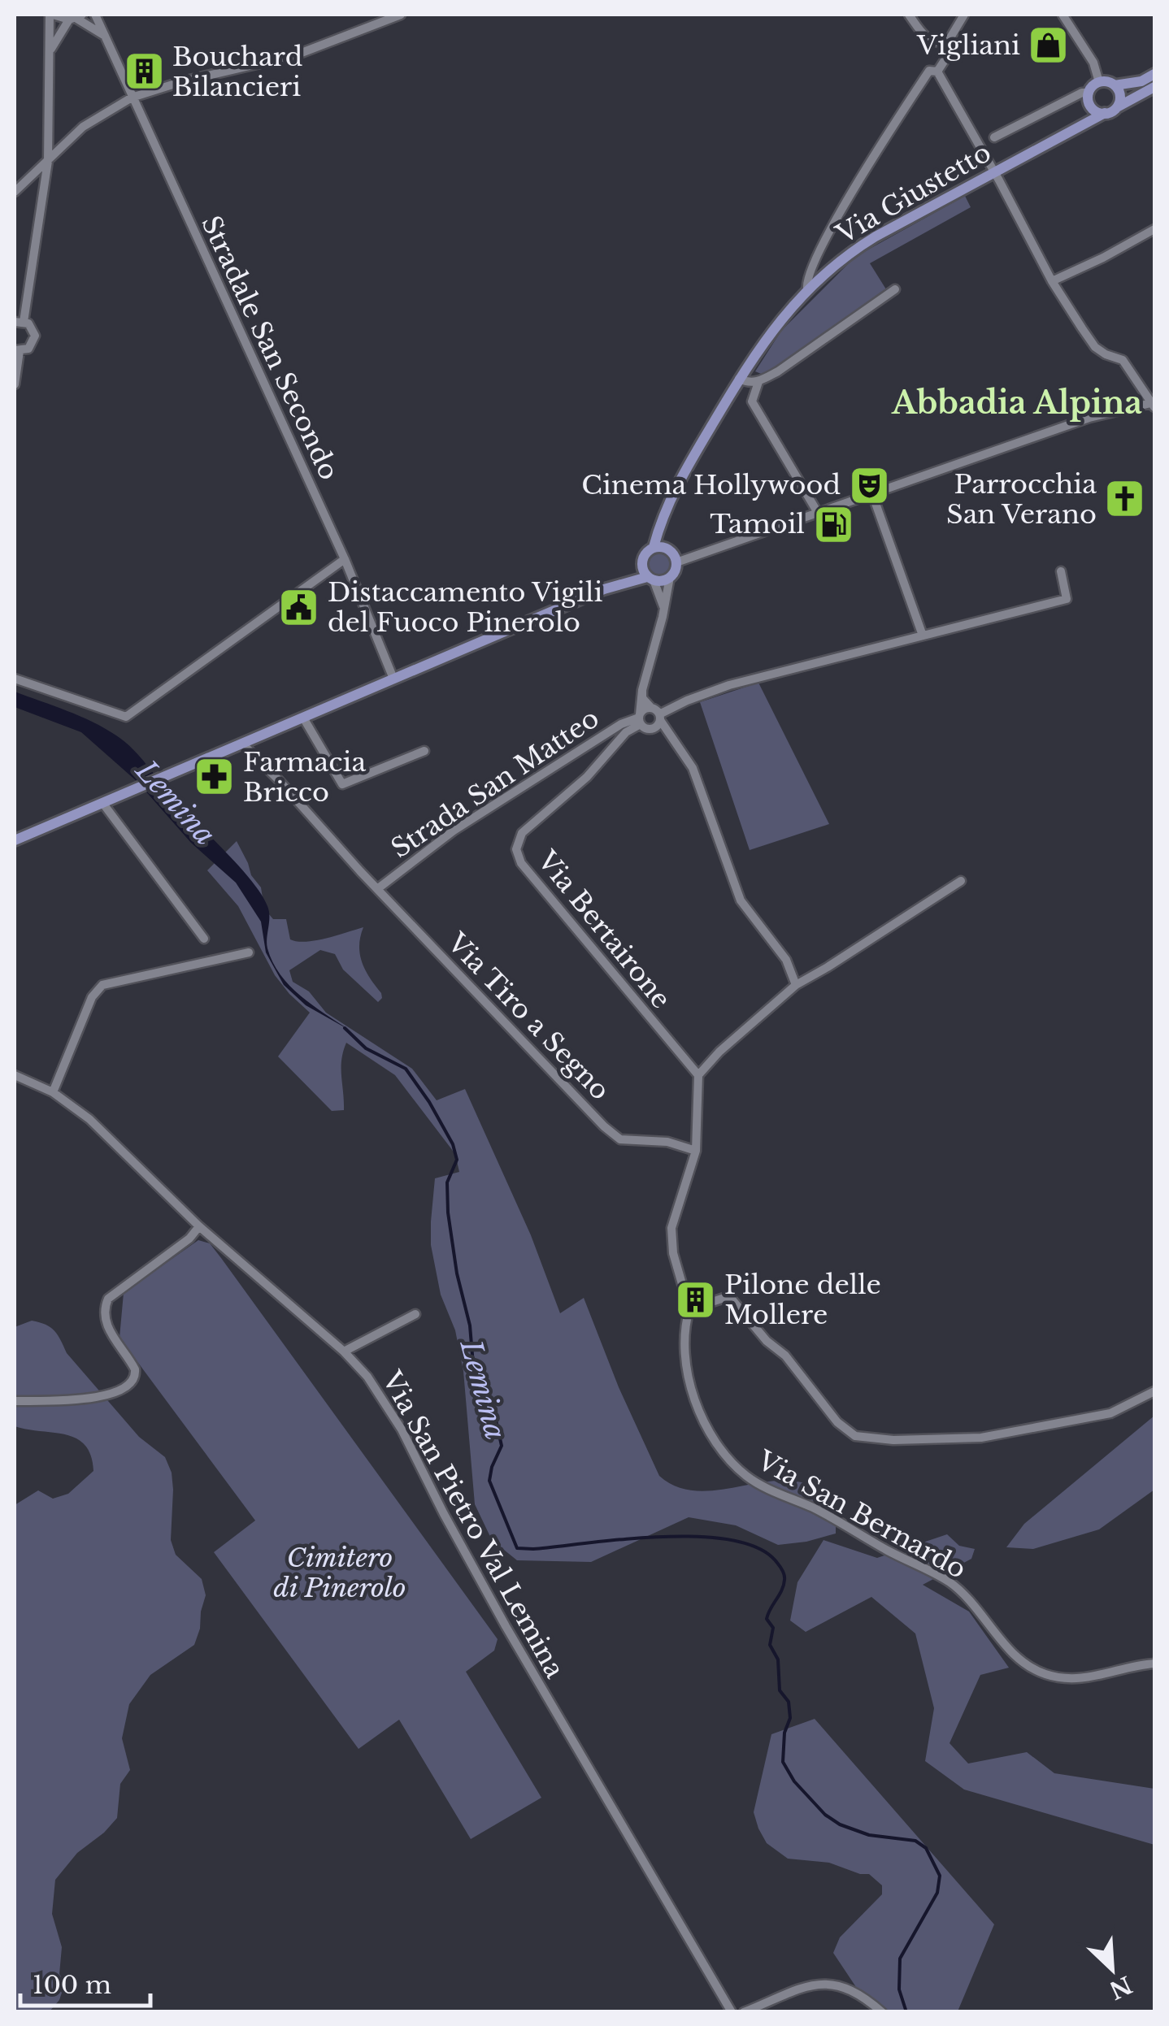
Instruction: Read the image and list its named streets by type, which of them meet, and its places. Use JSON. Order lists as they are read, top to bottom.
{
  "streets": {
    "main road": ["Via Giustetto"],
    "street": [
      "Stradale San Secondo",
      "Strada San Matteo",
      "Via Bertairone",
      "Via Tiro a Segno",
      "Via San Bernardo",
      "Via San Pietro Val Lemina"
    ]
  },
  "crossings": [
    ["Strada San Matteo", "Via Bertairone"],
    ["Strada San Matteo", "Via Tiro a Segno"]
  ],
  "districts": ["Abbadia Alpina"],
  "water": ["Lemina"],
  "parks": ["Cimitero di Pinerolo"],
  "places": {
    "shop": ["Vigliani"],
    "building": ["Bouchard Bilancieri", "Pilone delle Mollere"],
    "theatre": ["Cinema Hollywood"],
    "church": ["Parrocchia San Verano"],
    "fuel station": ["Tamoil"],
    "public building": ["Distaccamento Vigili del Fuoco Pinerolo"],
    "pharmacy": ["Farmacia Bricco"]
  },
  "scale_bar": "100 m",
  "north": "bottom right"
}
